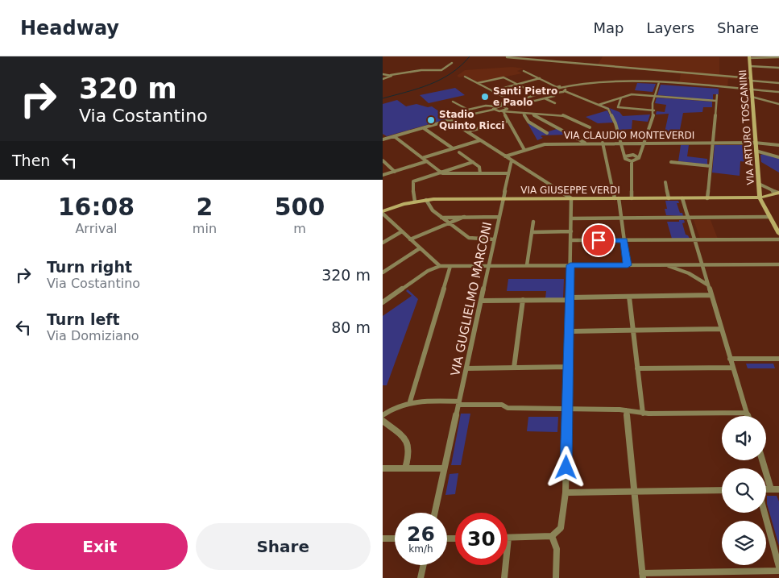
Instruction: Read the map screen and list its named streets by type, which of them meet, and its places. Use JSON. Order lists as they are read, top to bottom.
{
  "streets": {
    "street": [
      "VIA ARTURO TOSCANINI",
      "VIA CLAUDIO MONTEVERDI",
      "VIA GIUSEPPE VERDI",
      "VIA GUGLIELMO MARCONI"
    ]
  },
  "crossings": [
    ["VIA ARTURO TOSCANINI", "VIA CLAUDIO MONTEVERDI"],
    ["VIA ARTURO TOSCANINI", "VIA GIUSEPPE VERDI"],
    ["VIA GIUSEPPE VERDI", "VIA GUGLIELMO MARCONI"]
  ],
  "places": ["Santi Pietro e Paolo", "Stadio Quinto Ricci"],
  "page": {
    "header": "Headway",
    "nav": ["Map", "Layers", "Share"],
    "turn": ["320 m", "Via Costantino"],
    "then": "Then",
    "eta": [
      "16:08",
      "Arrival",
      "2",
      "min",
      "500",
      "m"
    ],
    "list": [
      {
        "name": "Turn right",
        "note": "Via Costantino",
        "value": "320 m"
      },
      {
        "name": "Turn left",
        "note": "Via Domiziano",
        "value": "80 m"
      }
    ],
    "speed": "26 km/h",
    "limit": "30",
    "buttons": ["Exit", "Share"]
  }
}
